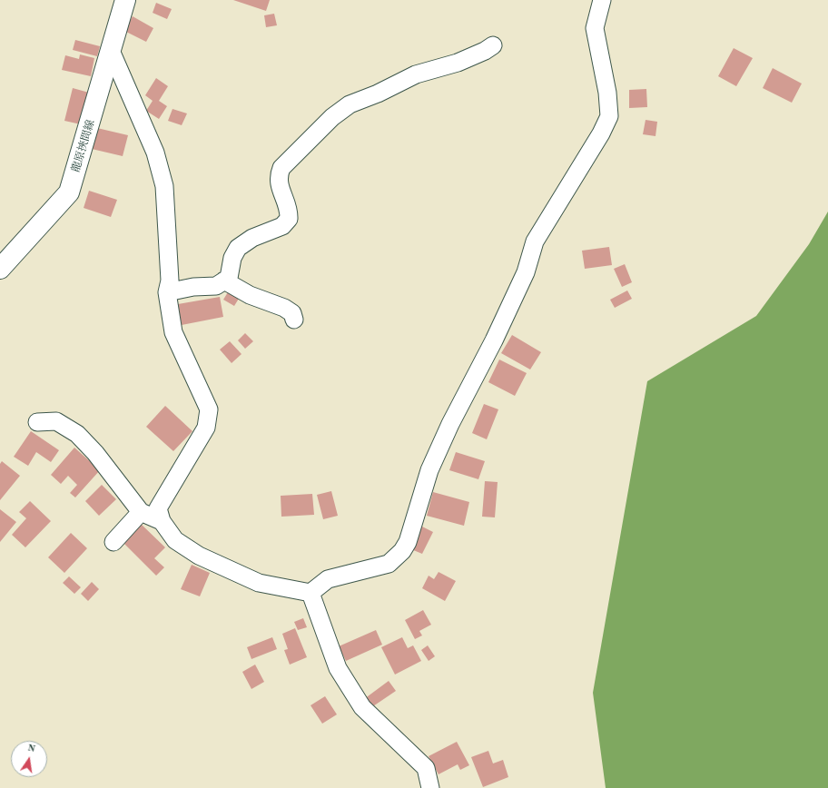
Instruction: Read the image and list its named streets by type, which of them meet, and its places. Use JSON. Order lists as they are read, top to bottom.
{
  "streets": {
    "main road": ["龍原挾間線"]
  },
  "north": "top"
}
